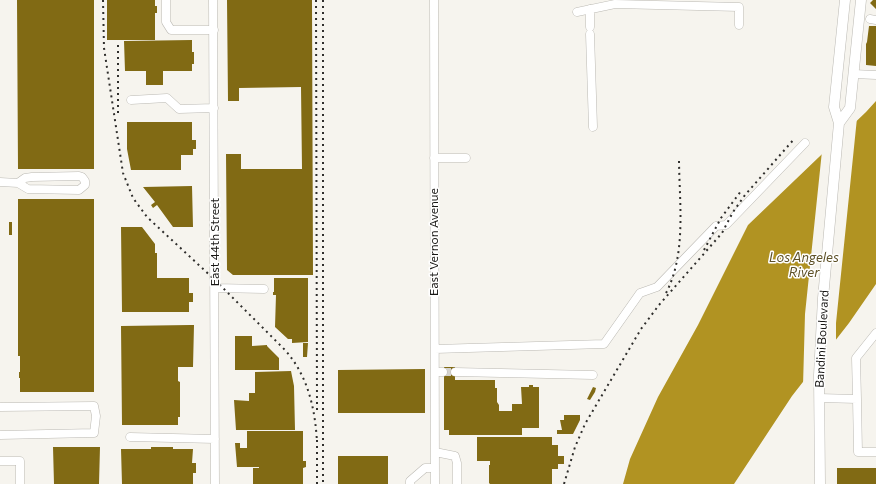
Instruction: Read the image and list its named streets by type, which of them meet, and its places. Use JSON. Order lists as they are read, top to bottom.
{
  "streets": {
    "main road": ["Bandini Boulevard"],
    "street": ["East 44th Street", "East Vernon Avenue"]
  },
  "water": ["Los Angeles River"]
}
